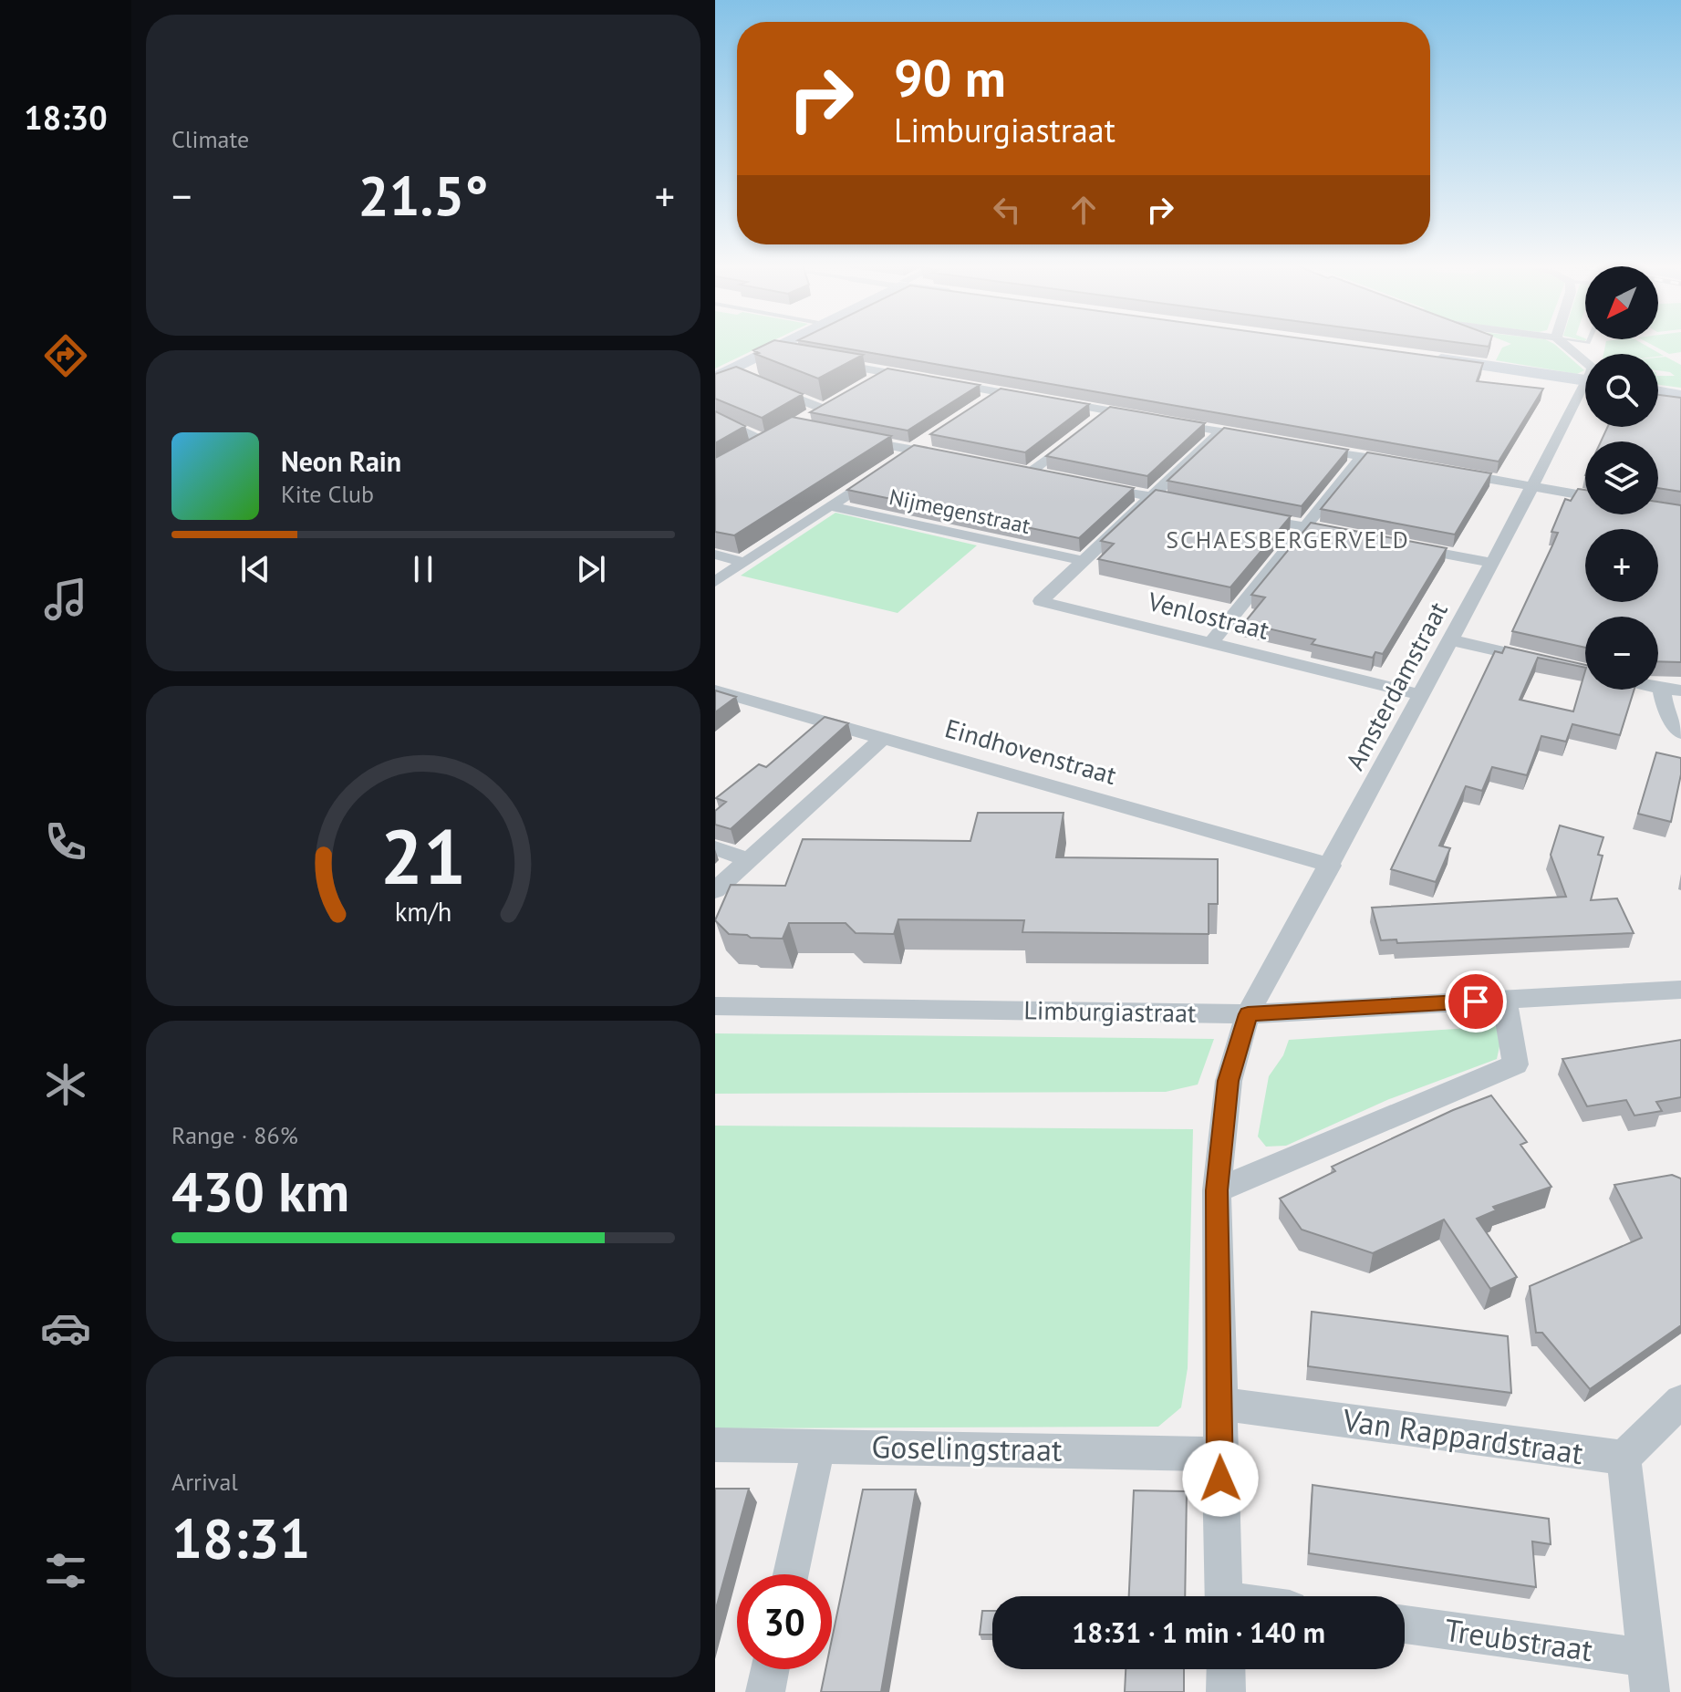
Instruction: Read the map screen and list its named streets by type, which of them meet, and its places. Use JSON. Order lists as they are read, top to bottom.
{
  "streets": {
    "street": [
      "Nijmegenstraat",
      "Venlostraat",
      "Amsterdamstraat",
      "Eindhovenstraat",
      "Limburgiastraat",
      "Van Rappardstraat",
      "Goselingstraat",
      "Treubstraat"
    ]
  },
  "crossings": [
    ["Nijmegenstraat", "Venlostraat"],
    ["Venlostraat", "Amsterdamstraat"],
    ["Amsterdamstraat", "Eindhovenstraat"],
    ["Amsterdamstraat", "Limburgiastraat"],
    ["Amsterdamstraat", "Van Rappardstraat"],
    ["Amsterdamstraat", "Goselingstraat"]
  ],
  "districts": ["SCHAESBERGERVELD"],
  "north": "bottom left",
  "page": {
    "tabs": "18:30",
    "tile": [
      "Climate",
      ["Range · 86%", "430 km"],
      ["Arrival", "18:31"]
    ],
    "turn": ["90 m", "Limburgiastraat"],
    "heat": ["−", "21.5°", "+"],
    "map_buttons": ["+", "−"],
    "song": ["Neon Rain", "Kite Club"],
    "limit": "30",
    "trip": "18:31 · 1 min · 140 m",
    "gauge": ["21", "km/h"]
  }
}
